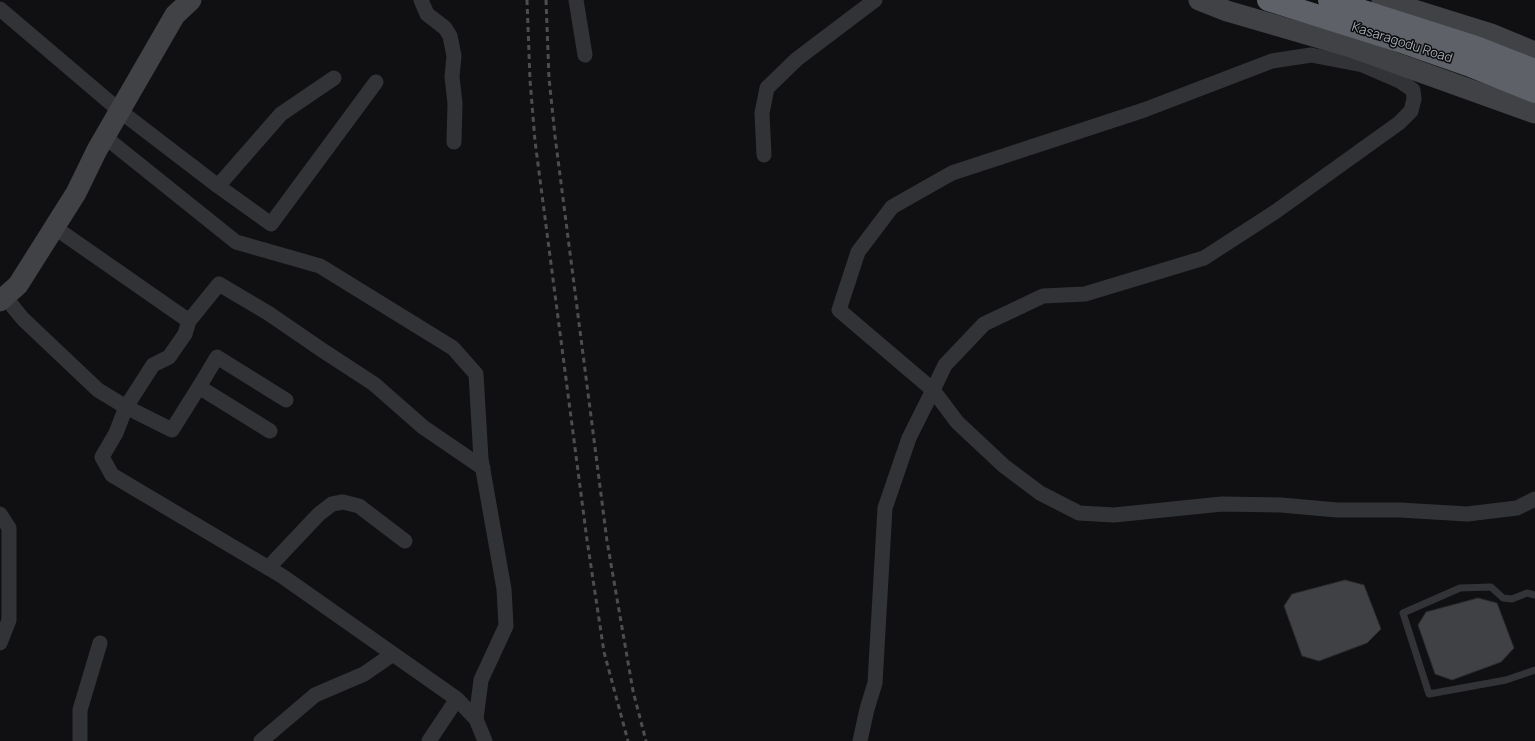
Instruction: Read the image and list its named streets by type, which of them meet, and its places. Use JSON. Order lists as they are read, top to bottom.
{
  "streets": {
    "highway": ["Kasaragodu Road"]
  }
}
